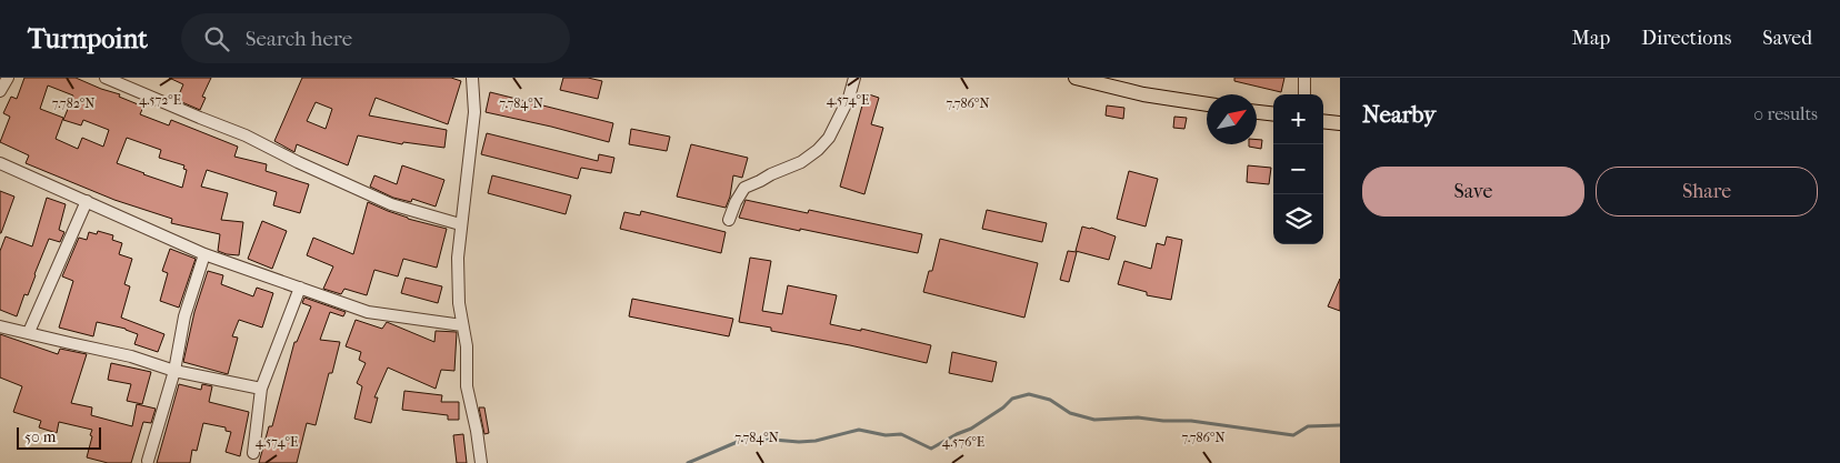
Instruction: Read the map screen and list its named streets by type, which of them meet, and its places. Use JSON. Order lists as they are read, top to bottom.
{
  "scale_bar": "50 m",
  "north": "top right",
  "page": {
    "header": "Turnpoint",
    "search": "Search here",
    "nav": ["Map", "Directions", "Saved"],
    "heading": ["Nearby", "0 results"],
    "map_buttons": ["+", "−"],
    "buttons": ["Save", "Share"],
    "scale": "50 m"
  },
  "coordinates": [
    "4.572°E",
    "4.574°E",
    "7.782°N",
    "7.784°N",
    "7.786°N",
    "4.576°E"
  ]
}
